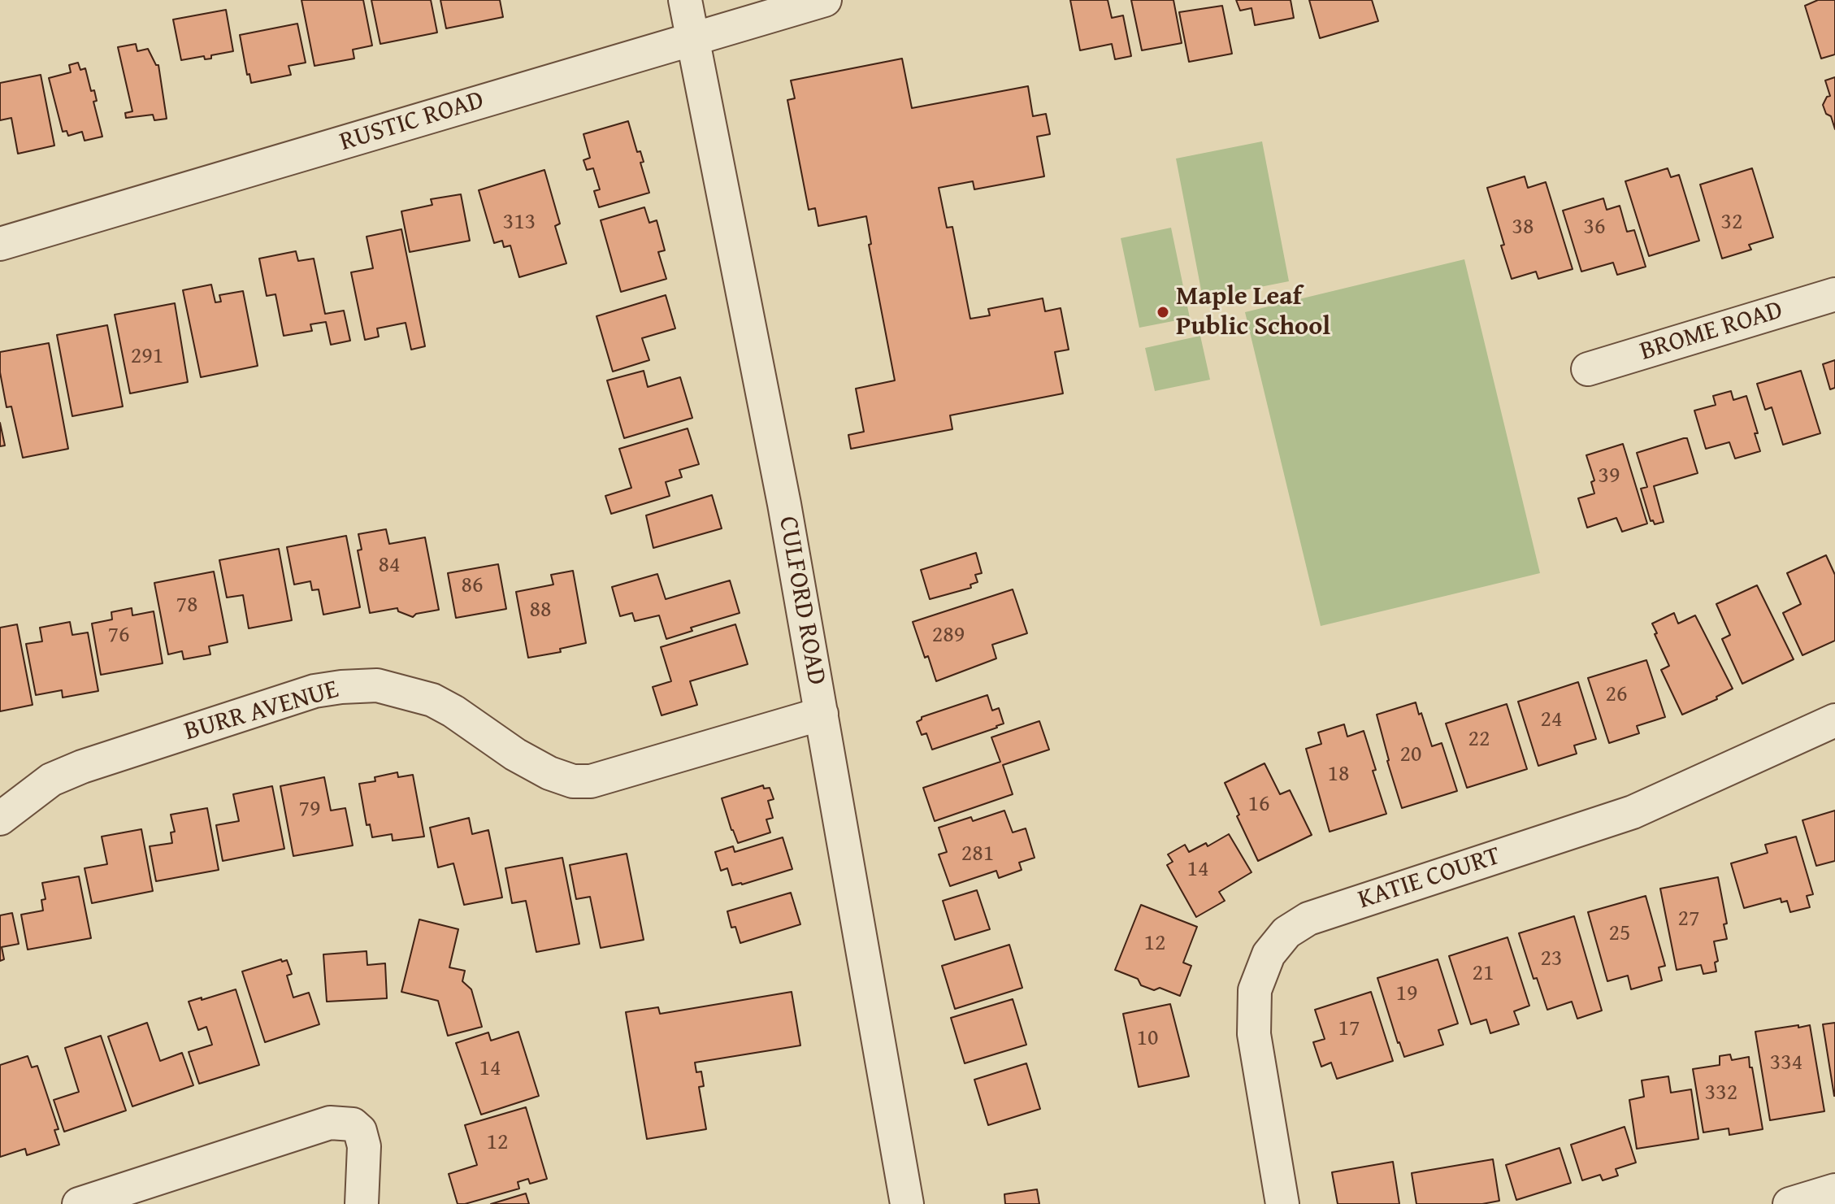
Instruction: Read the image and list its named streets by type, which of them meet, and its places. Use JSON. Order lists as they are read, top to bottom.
{
  "streets": {
    "street": [
      "RUSTIC ROAD",
      "BROME ROAD",
      "CULFORD ROAD",
      "BURR AVENUE",
      "KATIE COURT"
    ]
  },
  "crossings": [
    ["RUSTIC ROAD", "CULFORD ROAD"],
    ["CULFORD ROAD", "BURR AVENUE"]
  ],
  "places": ["Maple Leaf Public School"],
  "house_numbers": [
    "313",
    "32",
    "38",
    "36",
    "291",
    "39",
    "84",
    "86",
    "78",
    "88",
    "76",
    "289",
    "26",
    "24",
    "22",
    "20",
    "18",
    "16",
    "79",
    "281",
    "14",
    "27",
    "25",
    "12",
    "23",
    "21",
    "19",
    "17",
    "10",
    "334",
    "14",
    "332",
    "12"
  ]
}
